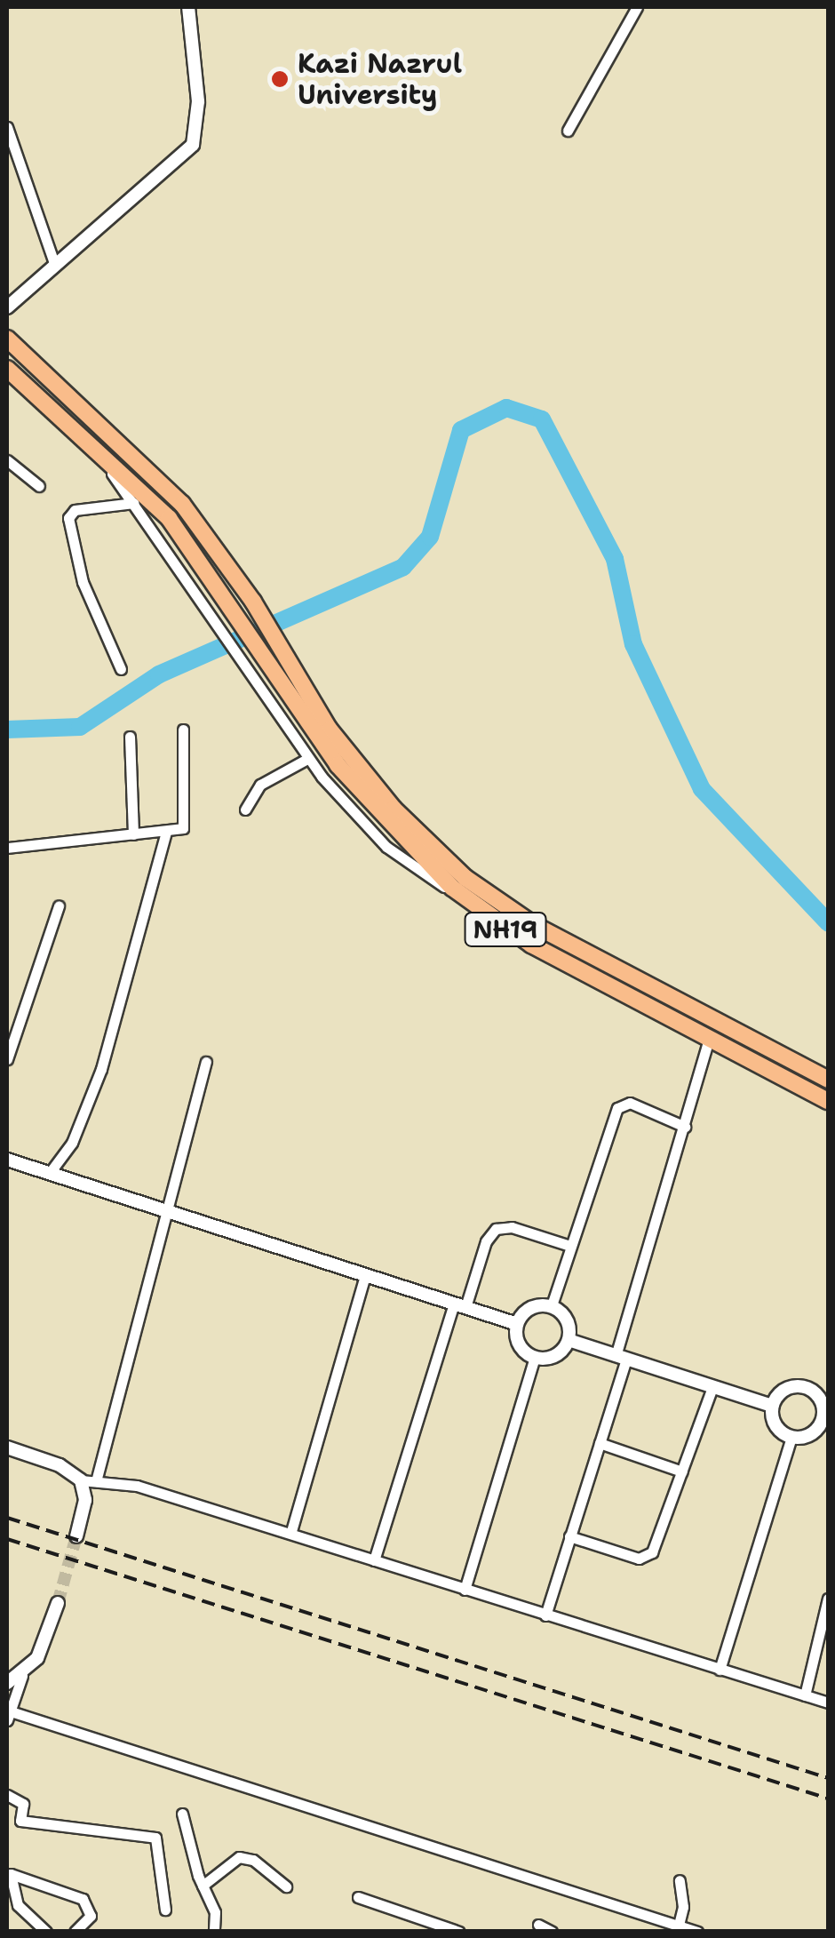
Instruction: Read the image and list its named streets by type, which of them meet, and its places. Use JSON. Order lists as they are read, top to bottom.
{
  "streets": {
    "highway": ["NH19"]
  },
  "places": ["Kazi Nazrul University"]
}
